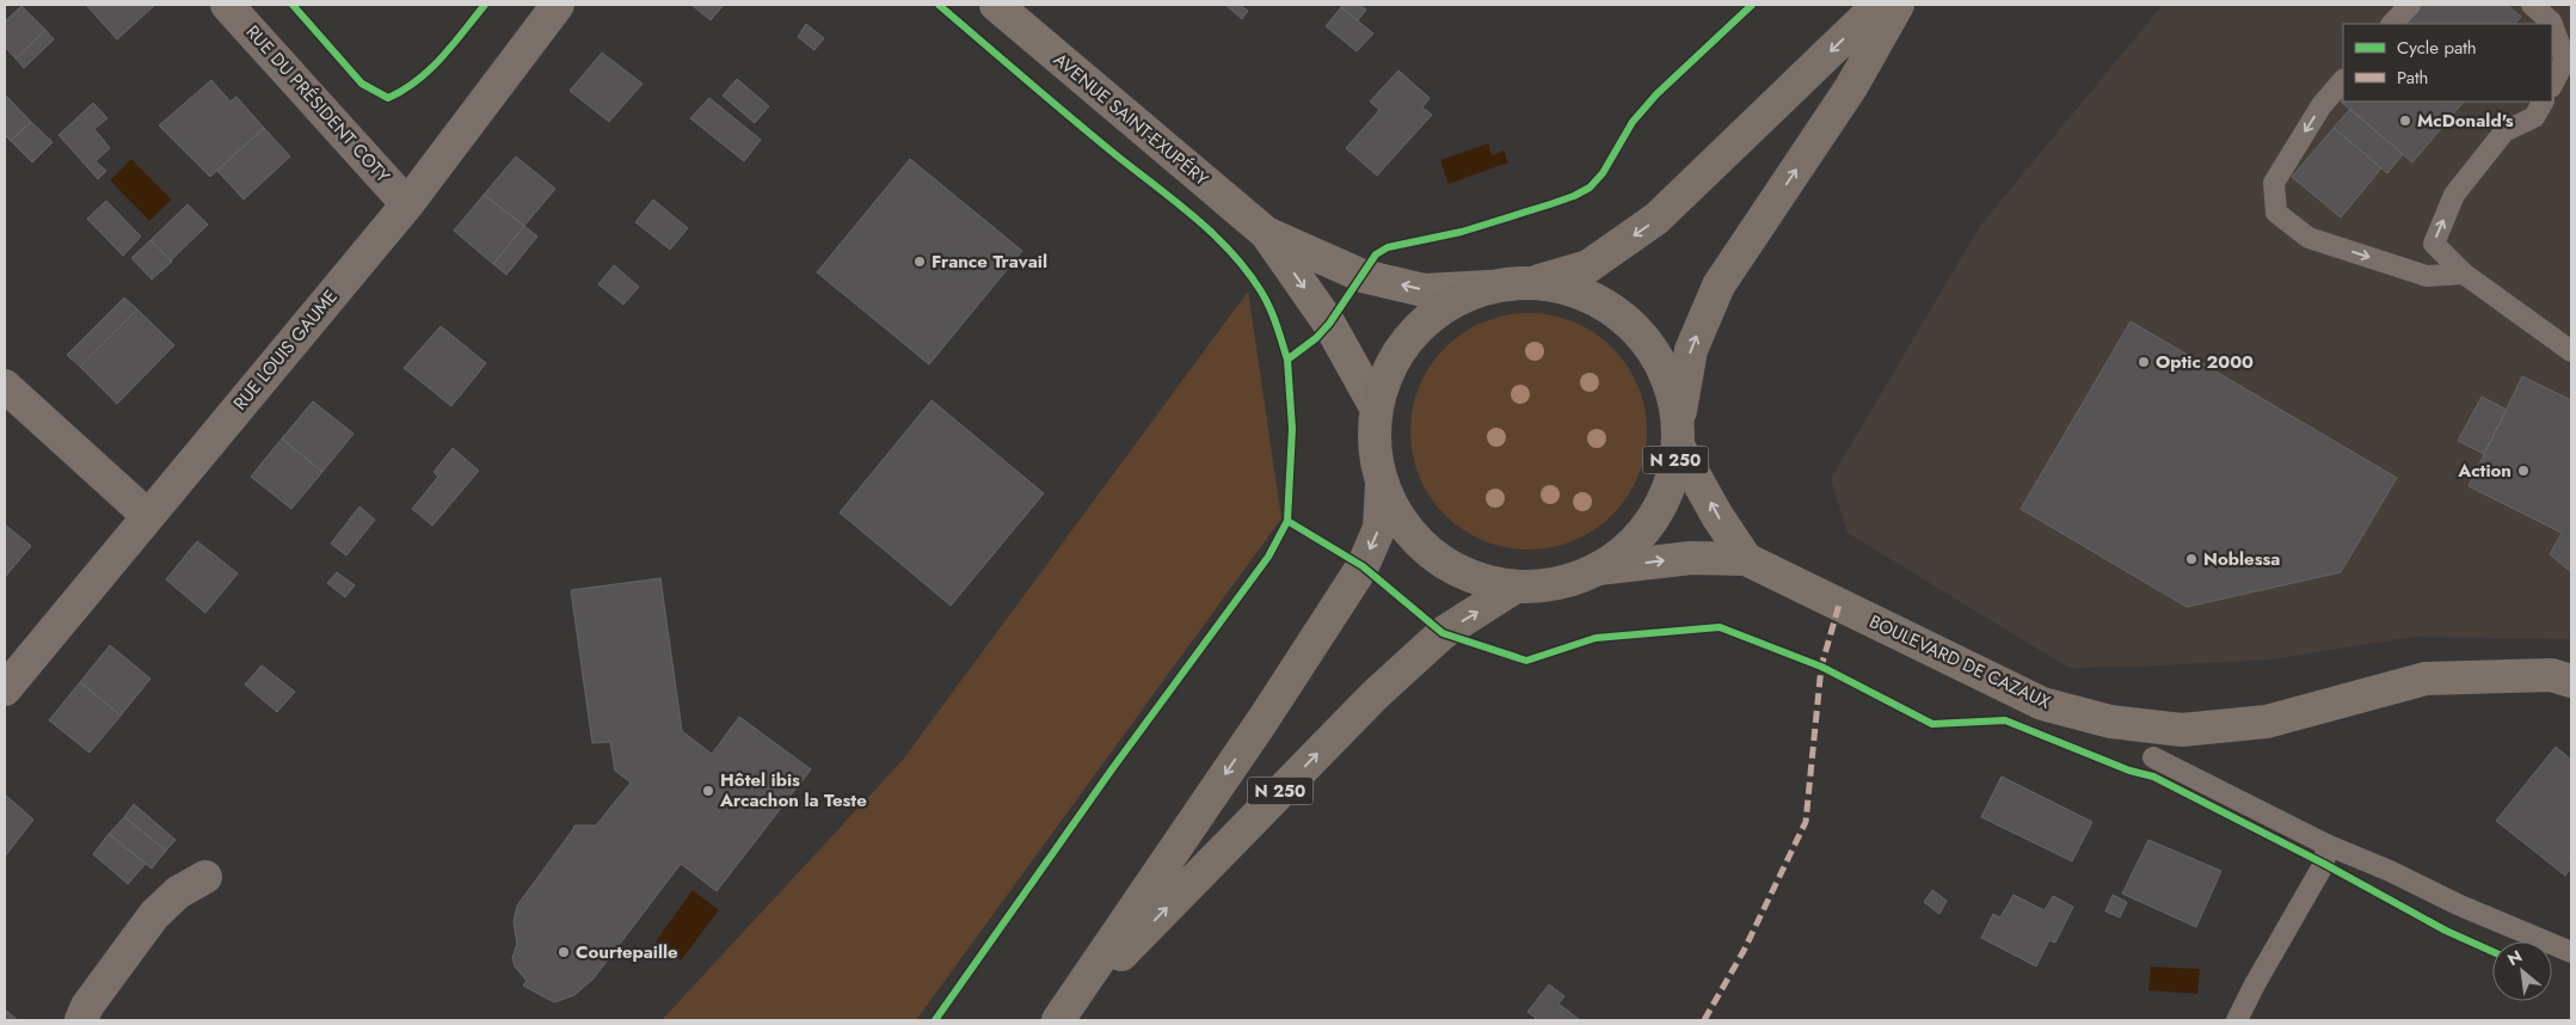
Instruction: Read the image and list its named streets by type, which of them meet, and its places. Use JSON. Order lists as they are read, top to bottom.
{
  "streets": {
    "main road": ["AVENUE SAINT-EXUPÉRY", "N 250", "BOULEVARD DE CAZAUX"],
    "street": ["RUE DU PRÉSIDENT COTY", "RUE LOUIS GAUME"]
  },
  "crossings": [
    ["RUE DU PRÉSIDENT COTY", "RUE LOUIS GAUME"],
    ["AVENUE SAINT-EXUPÉRY", "N 250"],
    ["N 250", "BOULEVARD DE CAZAUX"]
  ],
  "places": [
    "McDonald's",
    "France Travail",
    "Optic 2000",
    "Action",
    "Noblessa",
    "Hôtel ibis Arcachon la Teste",
    "Courtepaille"
  ],
  "legend": ["Cycle path", "Path"],
  "north": "top left"
}
